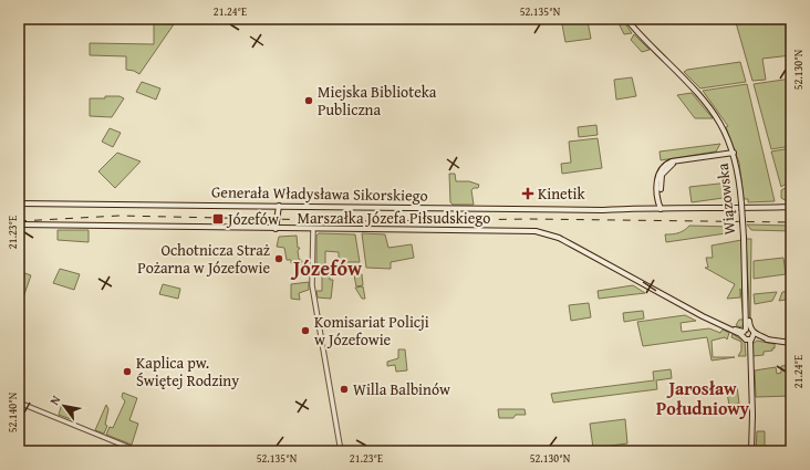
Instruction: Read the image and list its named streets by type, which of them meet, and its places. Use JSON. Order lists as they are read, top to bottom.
{
  "streets": {
    "main road": ["Generała Władysława Sikorskiego", "Wiązowska", "Marszałka Józefa Piłsudskiego"]
  },
  "crossings": [
    ["Generała Władysława Sikorskiego", "Wiązowska"],
    ["Wiązowska", "Marszałka Józefa Piłsudskiego"]
  ],
  "districts": ["Józefów", "Jarosław Południowy"],
  "places": {
    "other": [
      "Miejska Biblioteka Publiczna",
      "Ochotnicza Straż Pożarna w Józefowie",
      "Komisariat Policji w Józefowie",
      "Kaplica pw. Świętej Rodziny",
      "Willa Balbinów"
    ],
    "health": ["Kinetik"],
    "transit": ["Józefów"]
  },
  "north": "top left",
  "coordinates": [
    "21.24°E",
    "52.135°N",
    "52.130°N",
    "21.23°E",
    "52.140°N"
  ]
}
